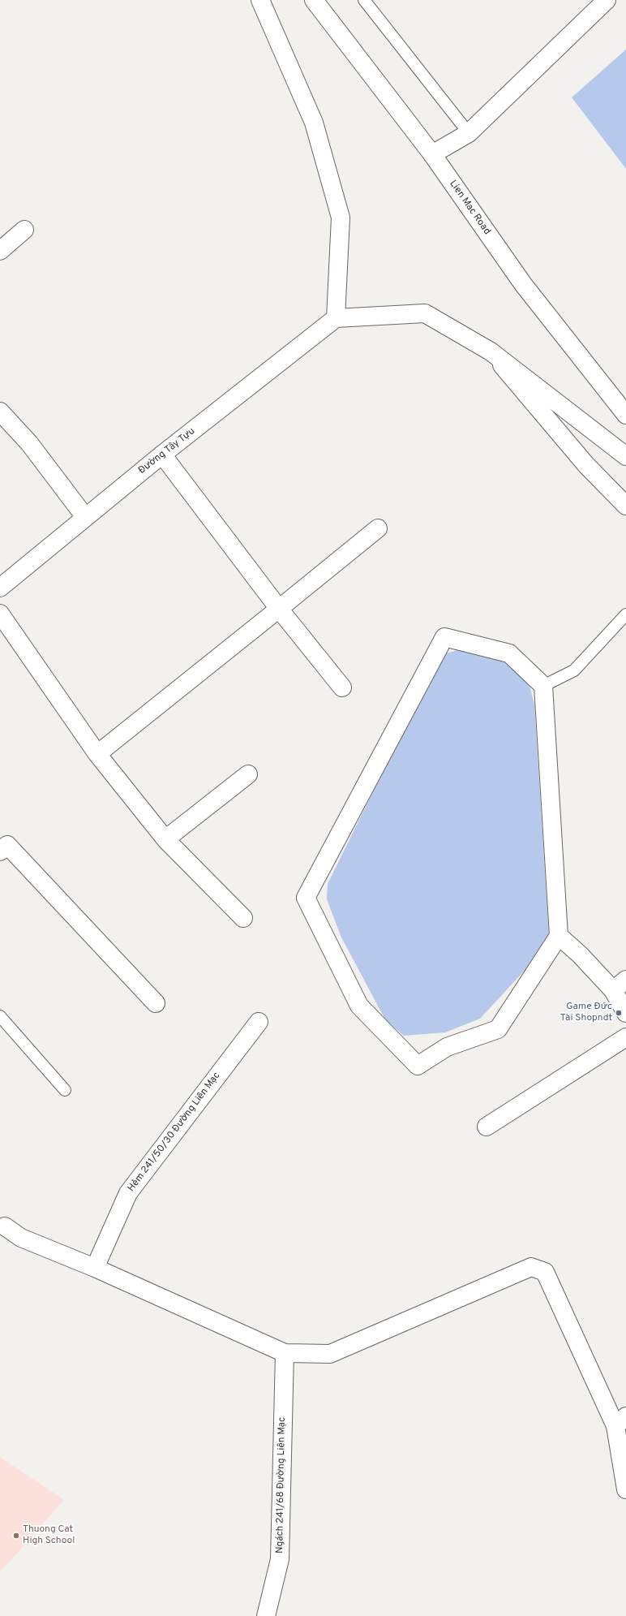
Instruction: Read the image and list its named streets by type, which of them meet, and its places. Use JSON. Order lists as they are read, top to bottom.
{
  "streets": {
    "street": [
      "Lien Mac Road",
      "Đường Tây Tựu",
      "Hẻm 241/50/30 Đường Liên Mạc",
      "Ngách 241/68 Đường Liên Mạc"
    ]
  },
  "places": ["Game Đức Tài Shopndt", "Thuong Cat High School"]
}
